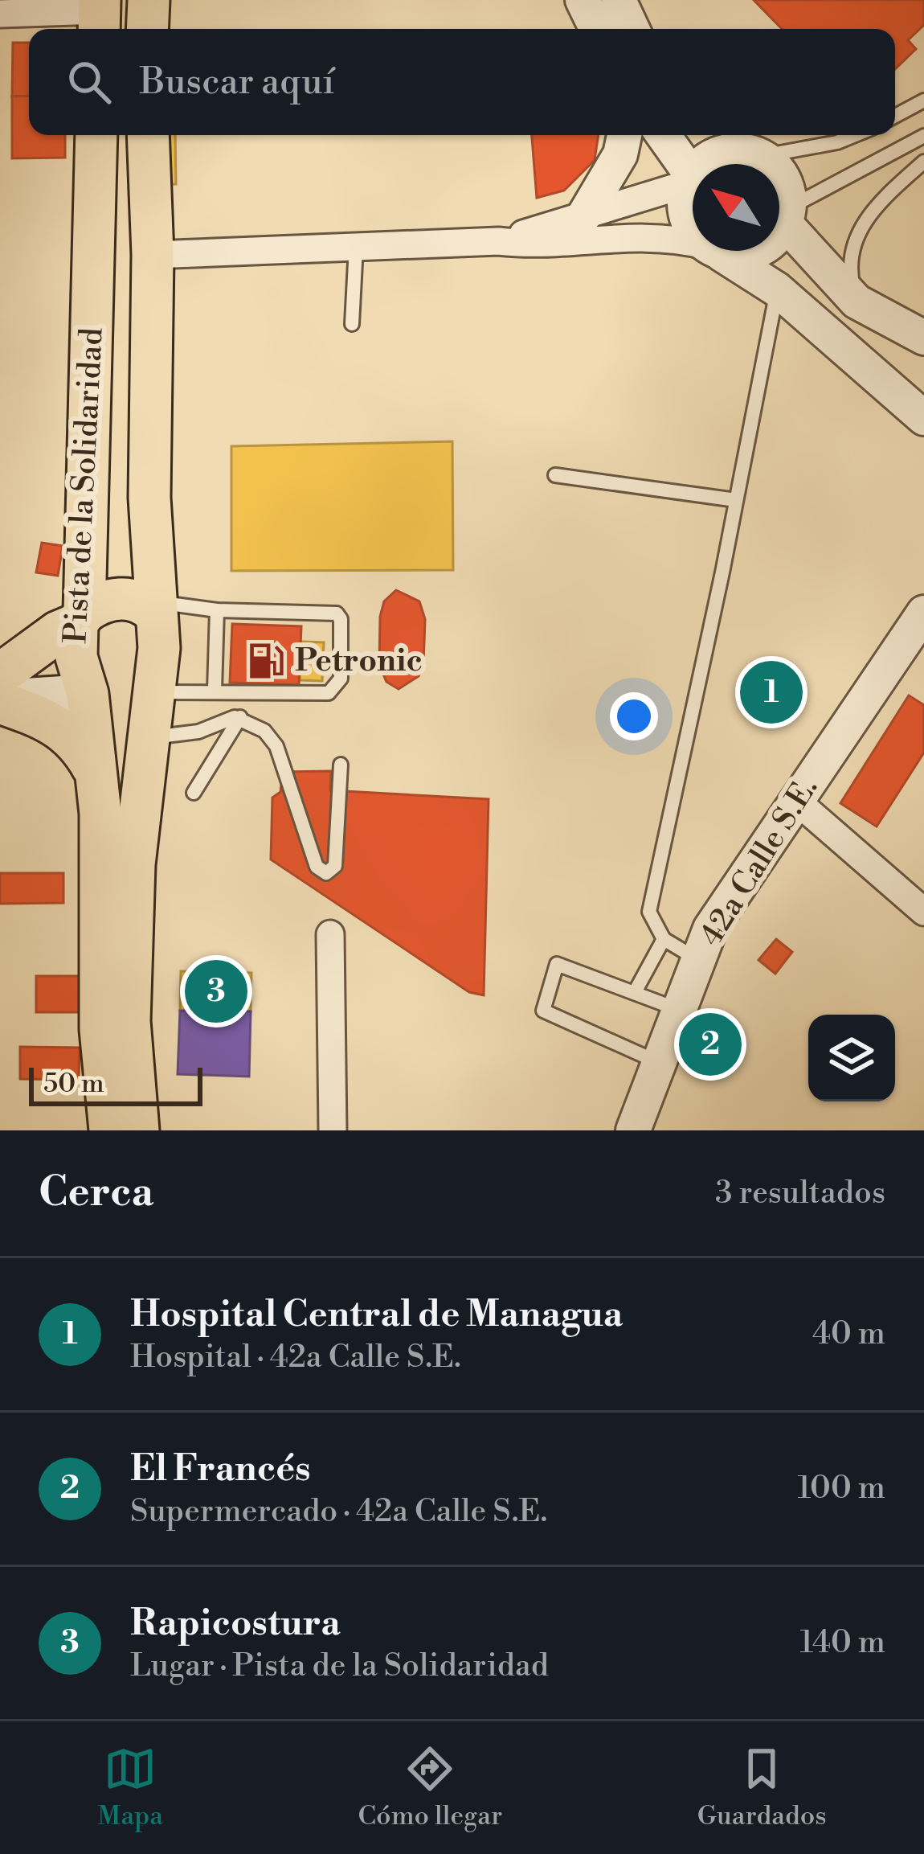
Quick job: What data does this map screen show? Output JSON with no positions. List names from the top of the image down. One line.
{"streets":{"main road":["Pista de la Solidaridad"],"street":["42a Calle S.E."]},"places":{"fuel station":["Petronic"]},"scale_bar":"50 m","north":"top left","page":{"search":"Buscar aquí","pins":["1","3","2"],"scale":"50 m","heading":["Cerca","3 resultados"],"list":[{"mark":"1","name":"Hospital Central de Managua","note":"Hospital · 42a Calle S.E.","value":"40 m"},{"mark":"2","name":"El Francés","note":"Supermercado · 42a Calle S.E.","value":"100 m"},{"mark":"3","name":"Rapicostura","note":"Lugar · Pista de la Solidaridad","value":"140 m"}],"nav":["Mapa","Cómo llegar","Guardados"]}}
